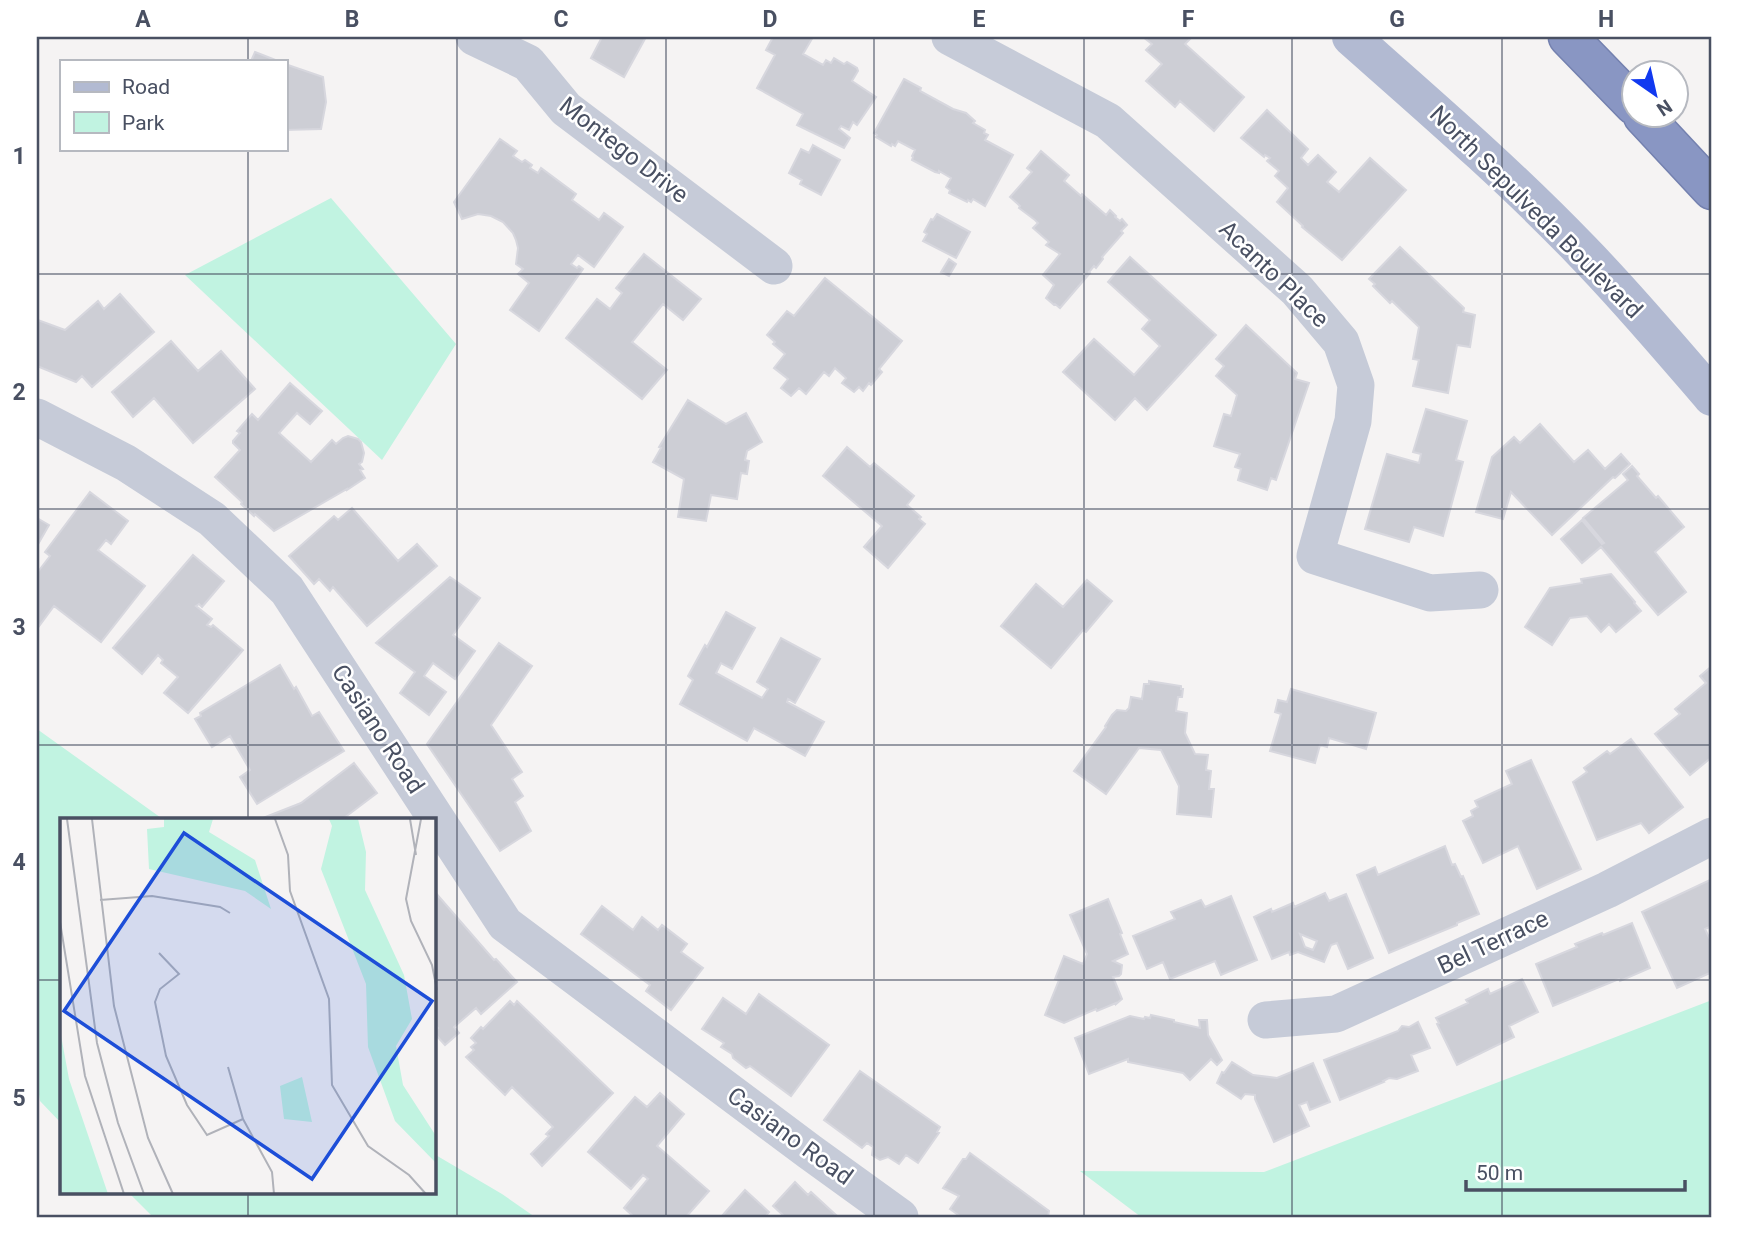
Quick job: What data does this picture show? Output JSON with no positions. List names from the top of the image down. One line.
{"streets":{"main road":["North Sepulveda Boulevard"],"street":["Montego Drive","Acanto Place","Casiano Road","Bel Terrace"]},"legend":["Road","Park"],"scale_bar":"50 m","north":"bottom right","grid":{"columns":["A","B","C","D","E","F","G","H"],"rows":["1","2","3","4","5"]}}
